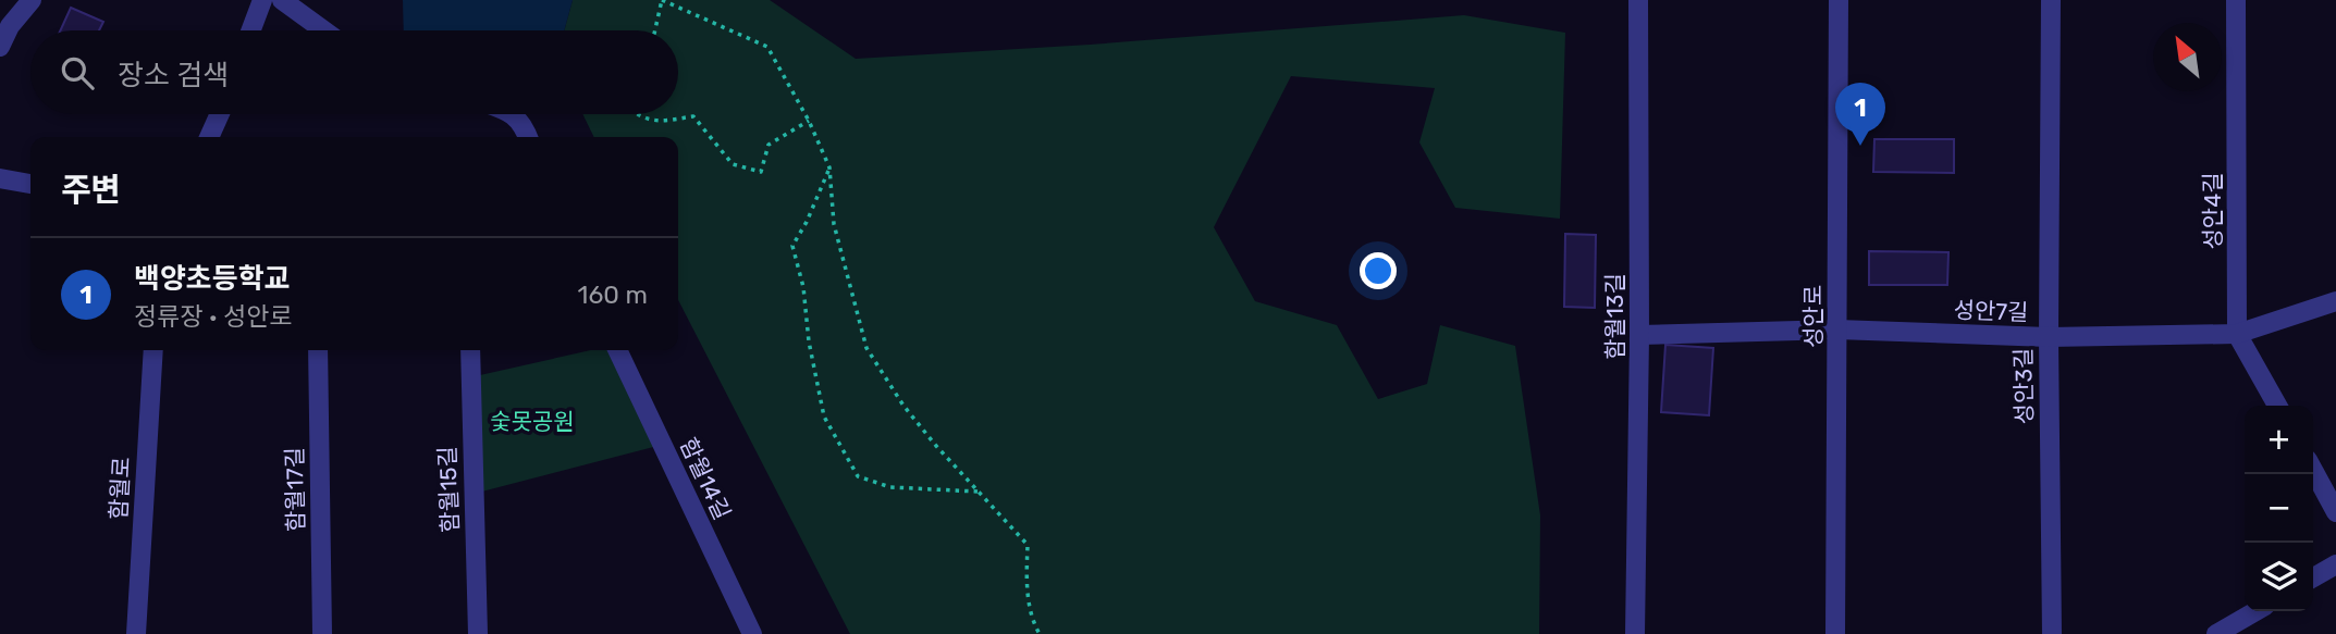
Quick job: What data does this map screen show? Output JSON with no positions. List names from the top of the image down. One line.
{"streets":{"street":["성안4길","성안7길","함월13길","성안로","성안3길","함월14길","함월로","함월17길","함월15길"]},"crossings":[["성안4길","성안7길"],["성안7길","함월13길"],["성안7길","성안로"],["성안7길","성안3길"]],"parks":["숯못공원"],"north":"top left","page":{"search":"장소 검색","pins":"1","heading":"주변","list":[{"mark":"1","name":"백양초등학교","note":"정류장 · 성안로","value":"160 m"}],"map_buttons":["+","−"]}}
